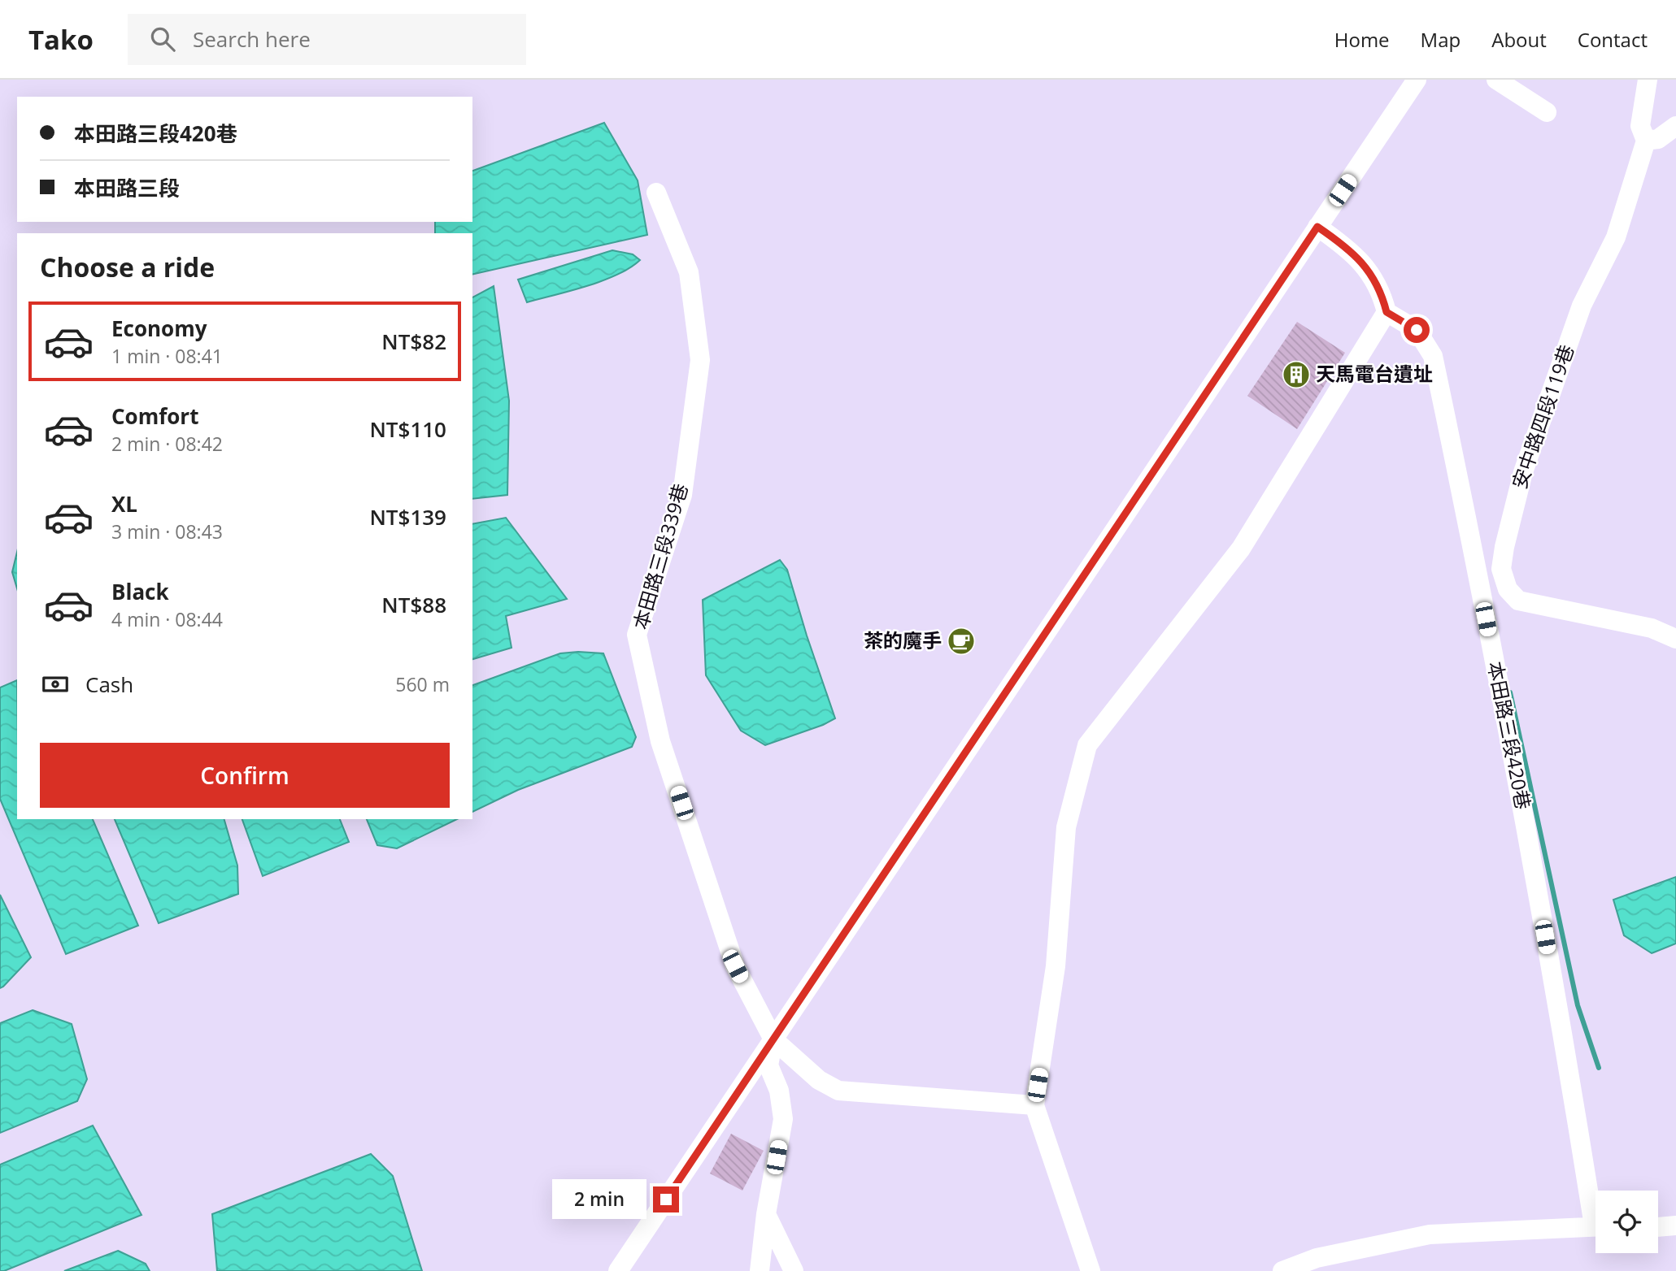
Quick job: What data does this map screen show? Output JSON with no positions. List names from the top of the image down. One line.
{"streets":{"street":["安中路四段119巷","本田路三段339巷","本田路三段420巷"]},"places":{"building":["天馬電台遺址"],"cafe":["茶的魔手"]},"page":{"header":"Tako","search":"Search here","nav":["Home","Map","About","Contact"],"banner":["本田路三段420巷","本田路三段"],"heading":"Choose a ride","list":[{"name":"Economy","note":"1 min · 08:41","value":"NT$82"},{"name":"Comfort","note":"2 min · 08:42","value":"NT$110"},{"name":"XL","note":"3 min · 08:43","value":"NT$139"},{"name":"Black","note":"4 min · 08:44","value":"NT$88"}],"pay":["Cash","560 m"],"buttons":"Confirm","bubble":"2 min"}}
